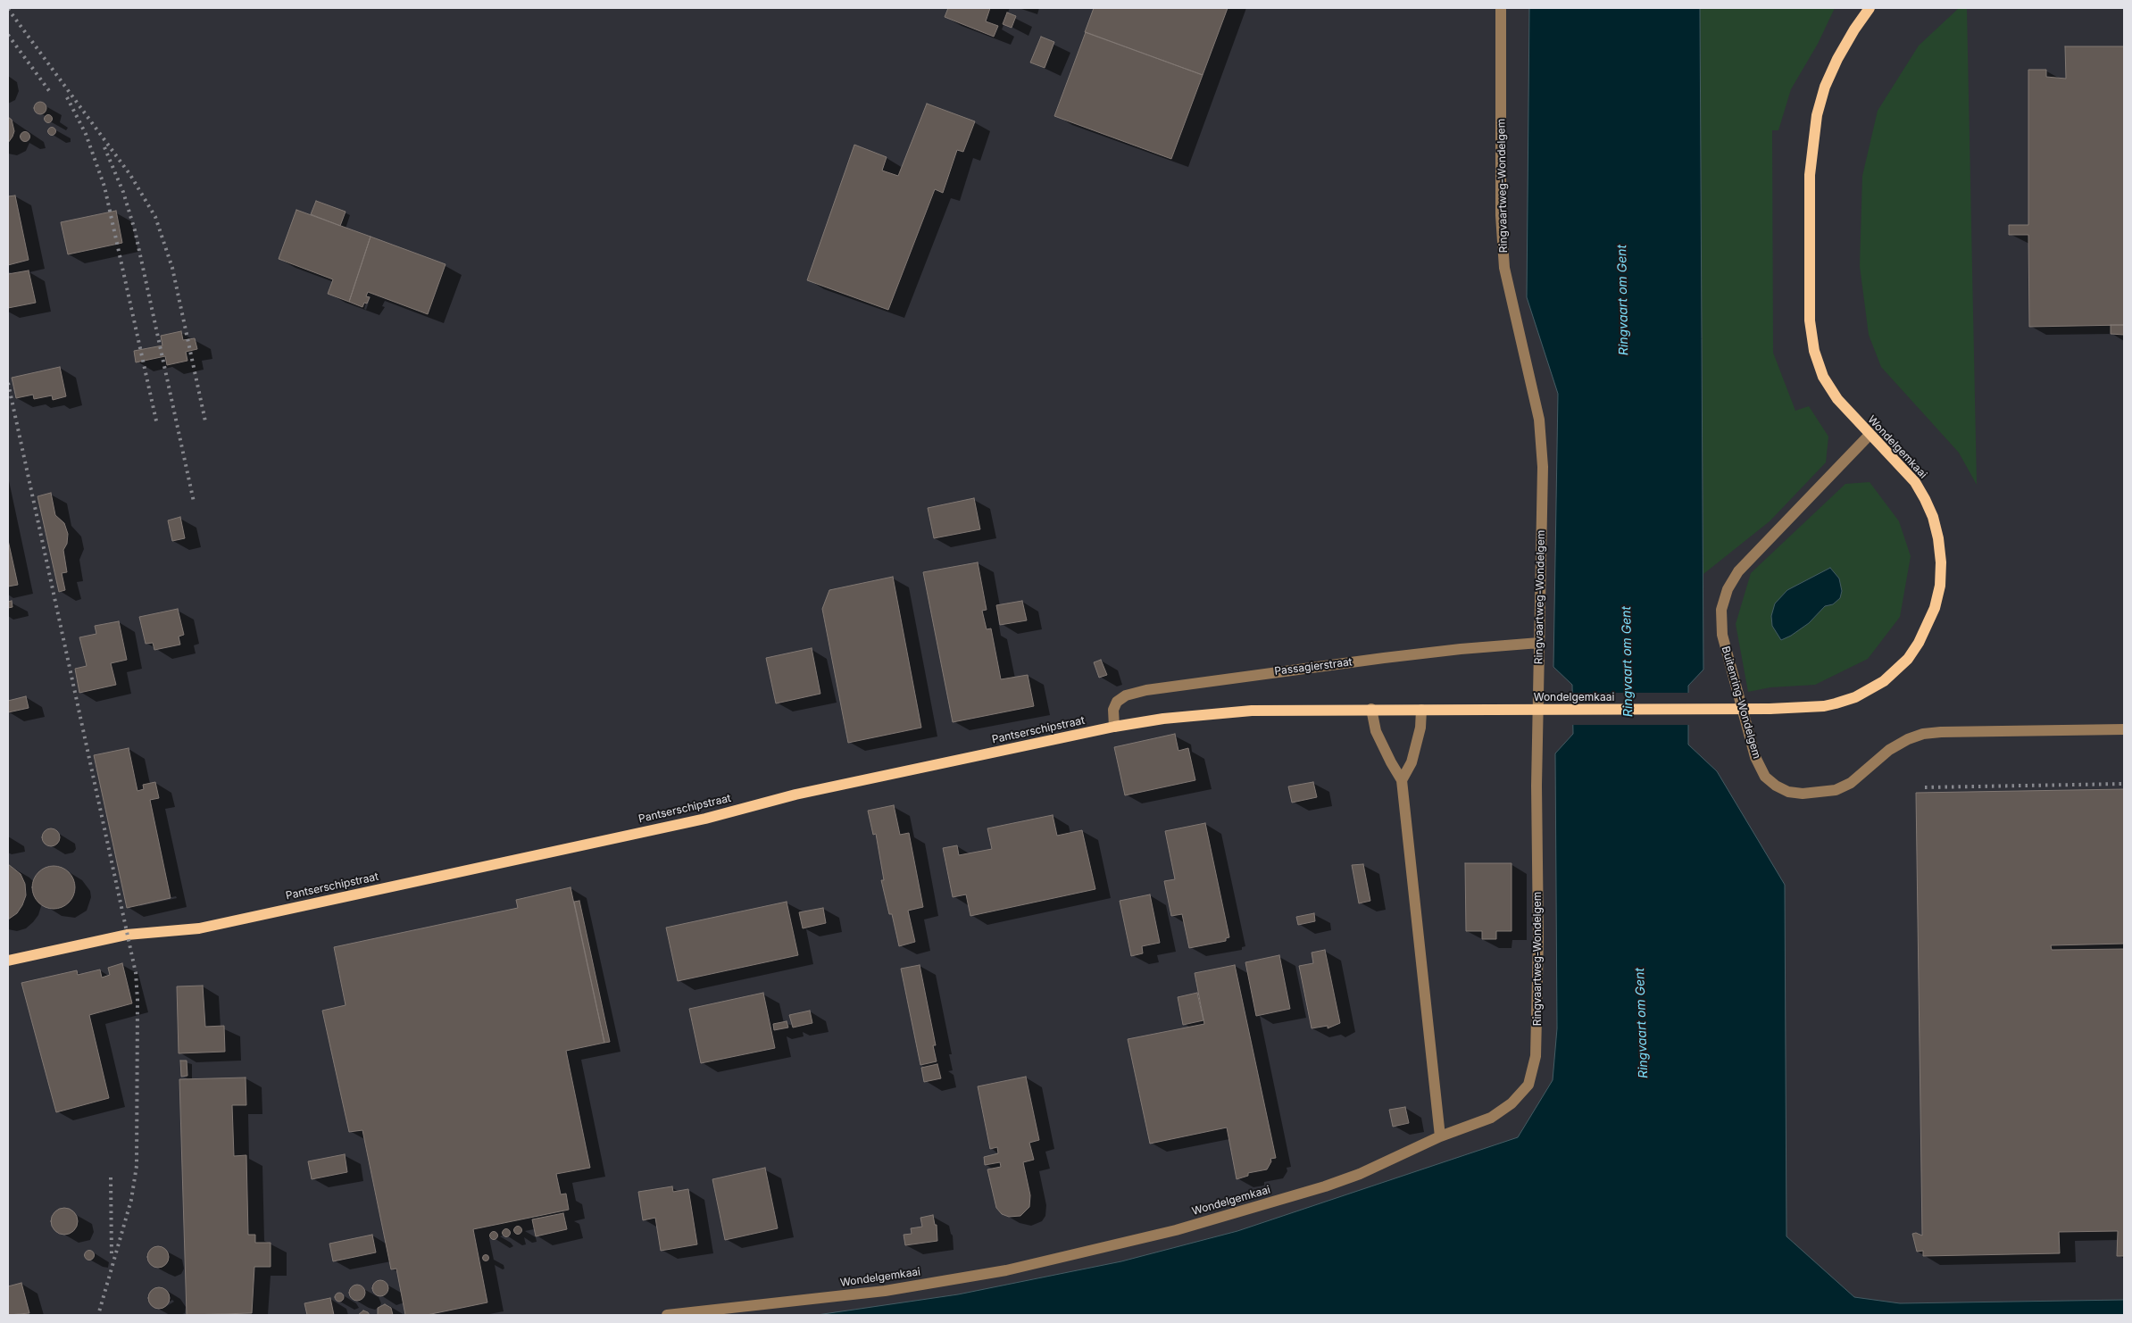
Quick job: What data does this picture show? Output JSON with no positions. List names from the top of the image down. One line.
{"streets":{"main road":["Wondelgemkaai","Pantserschipstraat"],"street":["Ringvaartweg-Wondelgem","Passagierstraat","Buitenring-Wondelgem"]},"crossings":[["Ringvaartweg-Wondelgem","Wondelgemkaai"],["Ringvaartweg-Wondelgem","Passagierstraat"],["Wondelgemkaai","Buitenring-Wondelgem"],["Wondelgemkaai","Pantserschipstraat"],["Passagierstraat","Pantserschipstraat"]],"water":["Ringvaart om Gent"]}
